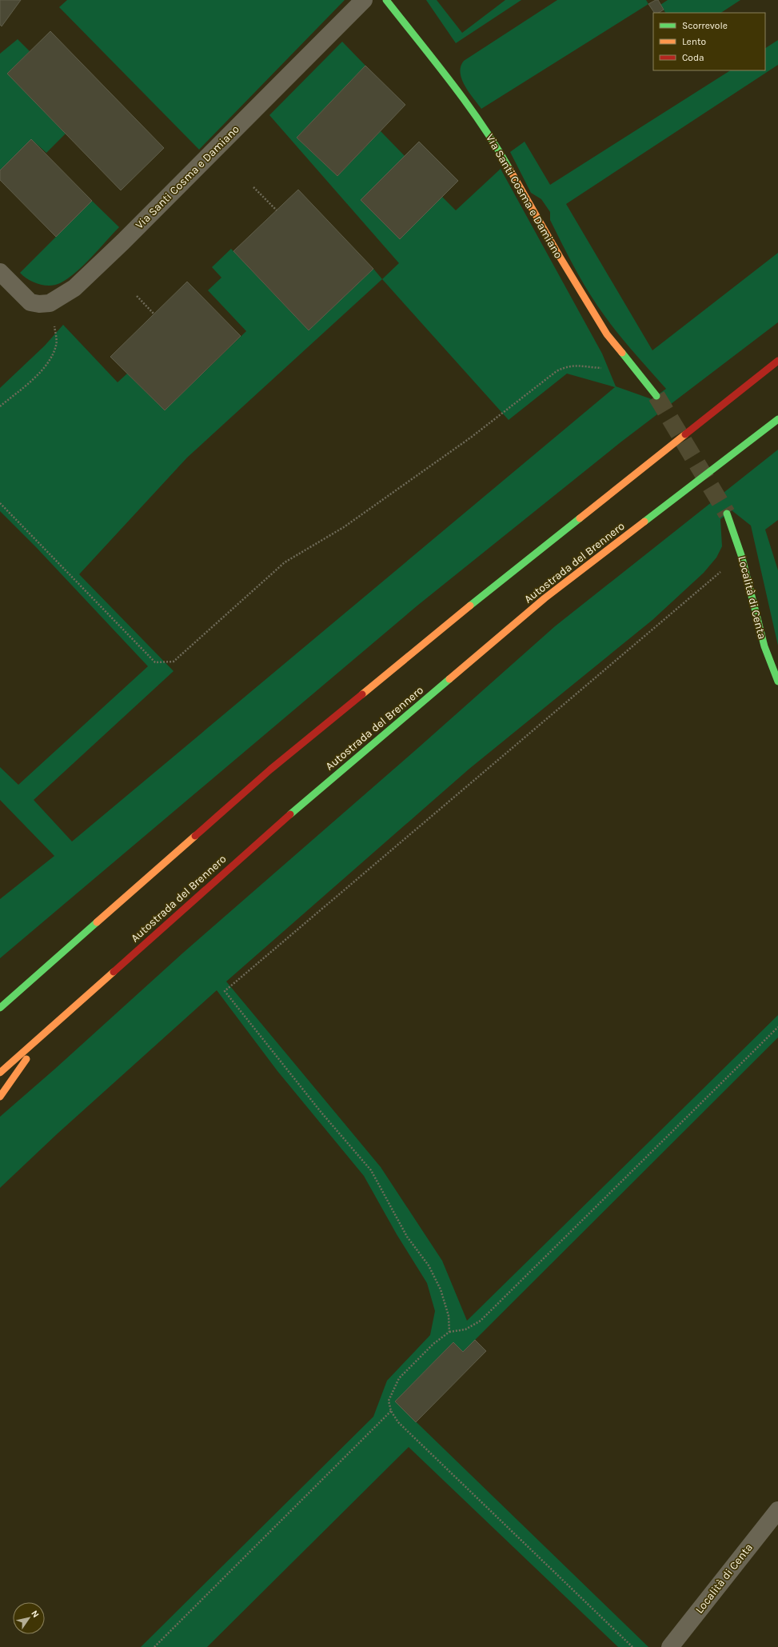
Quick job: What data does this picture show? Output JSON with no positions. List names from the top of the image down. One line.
{"streets":{"main road":["Via Santi Cosma e Damiano","Autostrada del Brennero","Località di Centa"]},"legend":["Scorrevole","Lento","Coda"],"north":"top right"}
